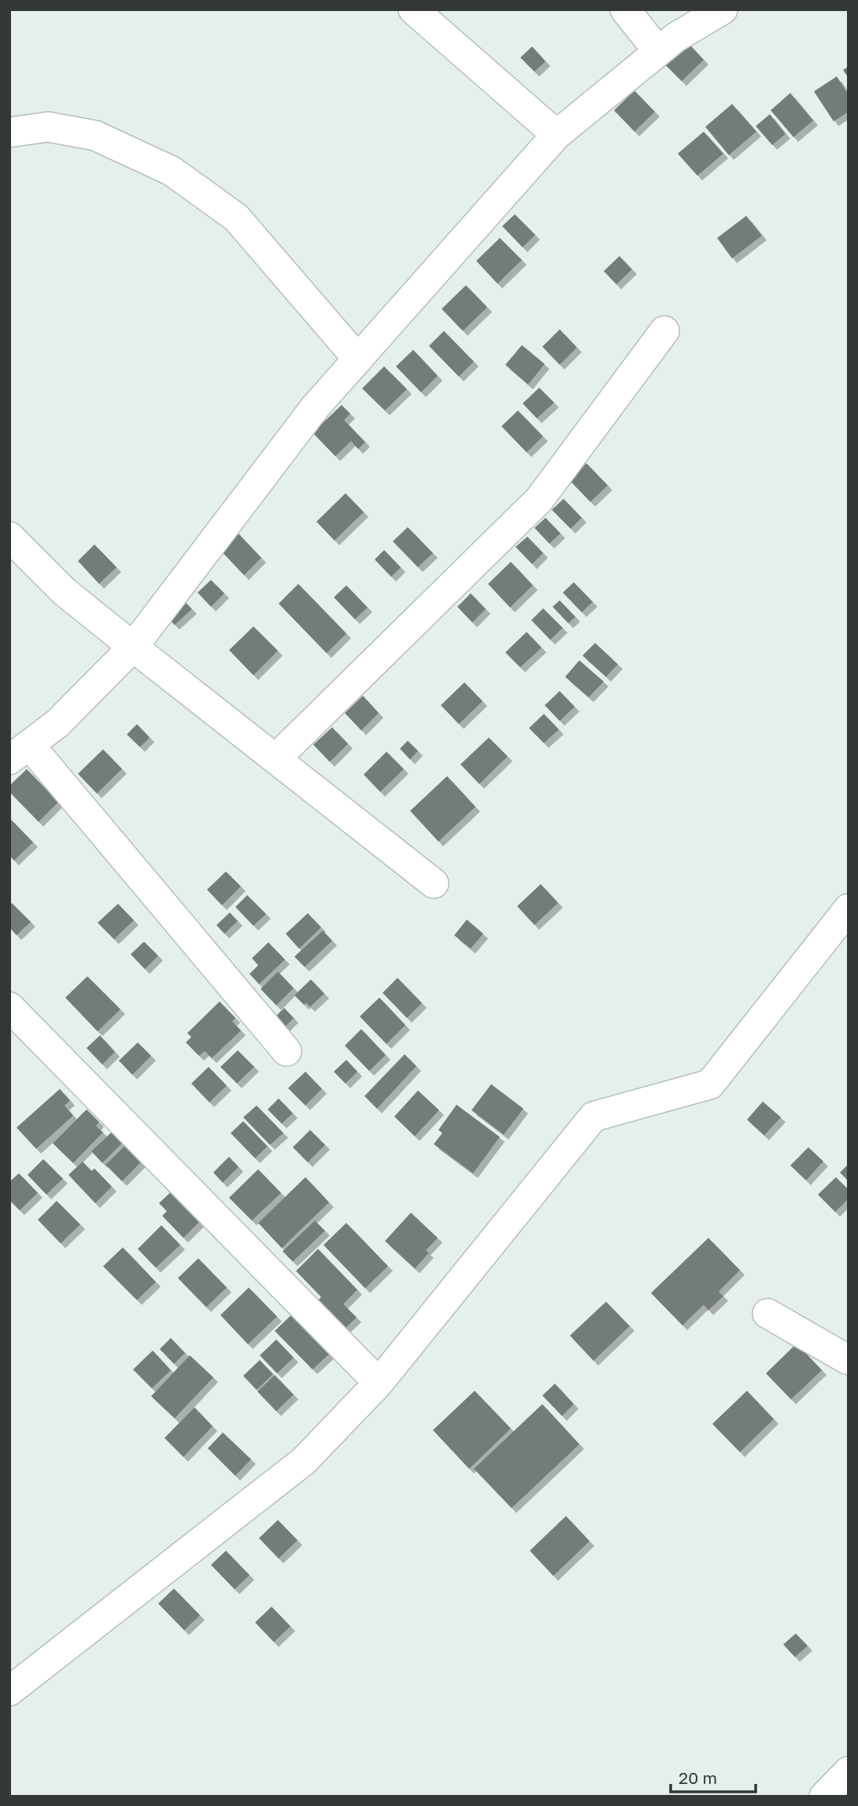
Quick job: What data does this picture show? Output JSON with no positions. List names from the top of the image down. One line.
{"scale_bar":"20 m"}
